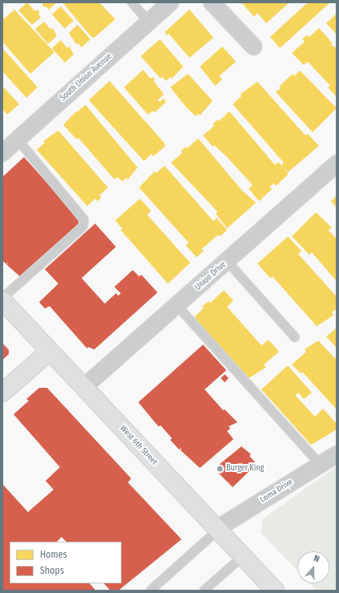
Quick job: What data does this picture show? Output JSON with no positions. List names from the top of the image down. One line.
{"streets":{"main road":["West 6th Street"],"street":["South Union Avenue","Union Drive","Loma Drive"]},"crossings":[["Union Drive","West 6th Street"],["West 6th Street","Loma Drive"]],"places":["Burger King"],"legend":["Homes","Shops"],"north":"top"}
